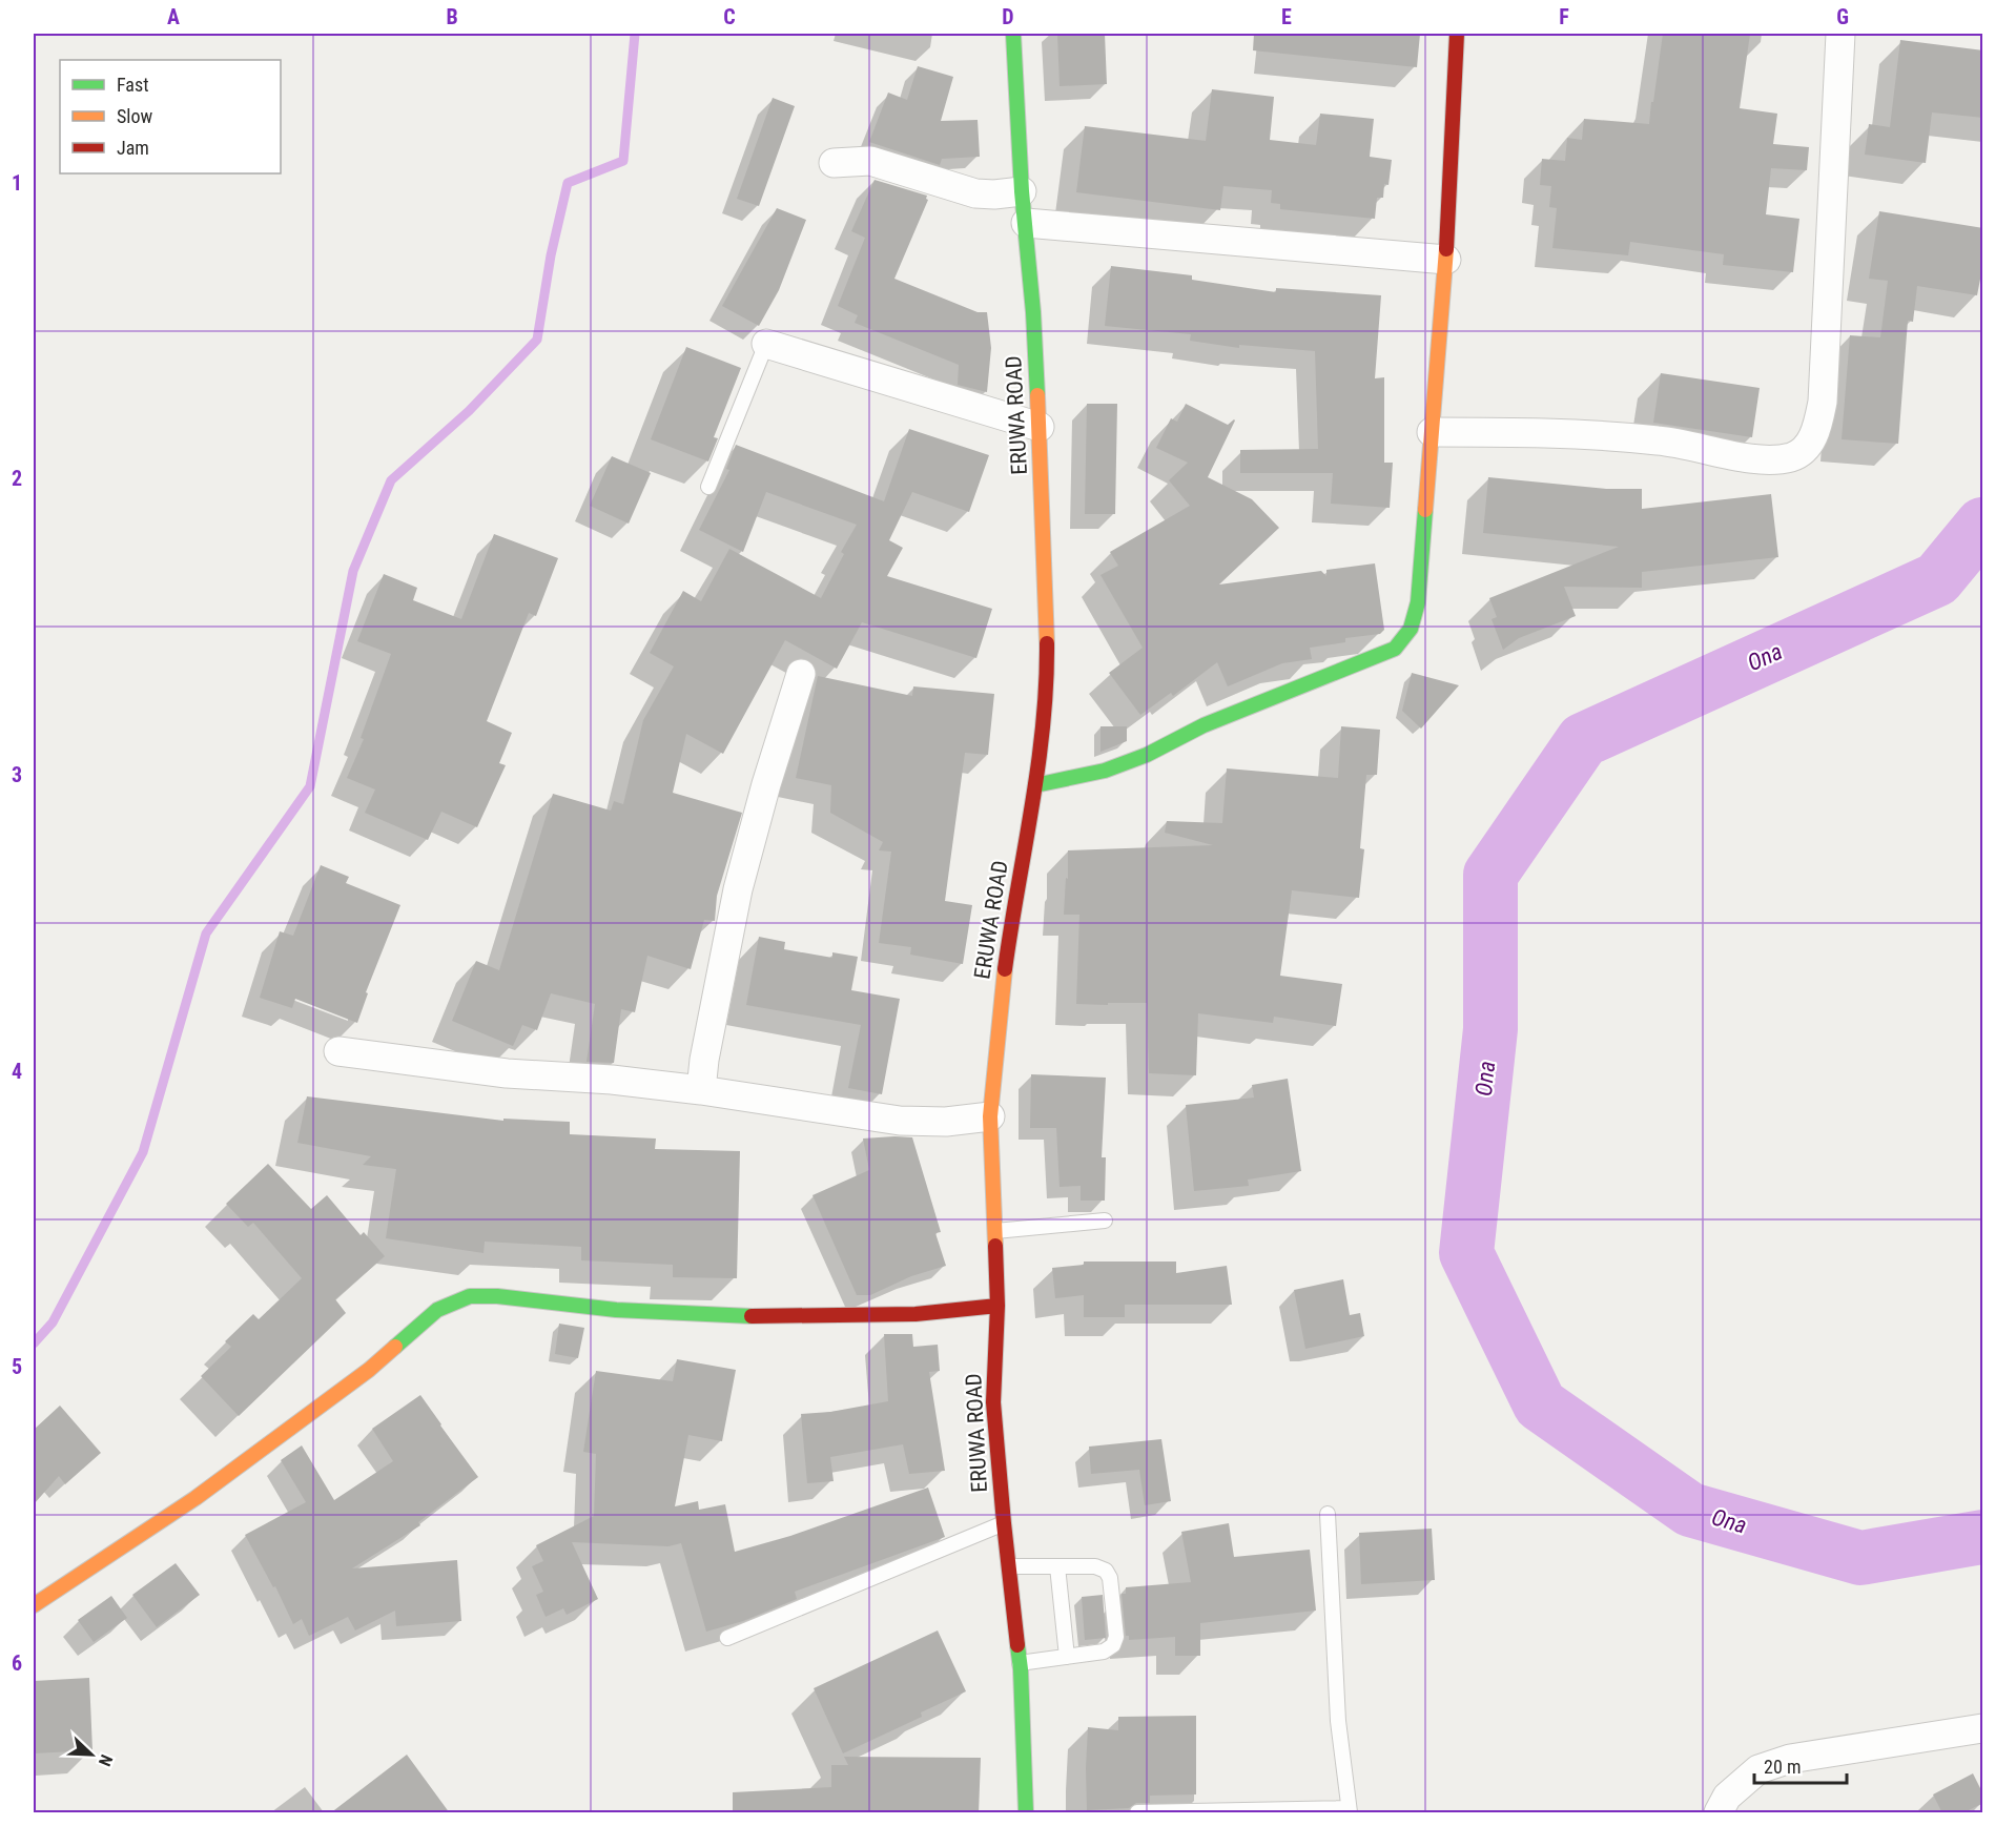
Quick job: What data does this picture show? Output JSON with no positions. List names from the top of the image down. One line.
{"streets":{"street":["ERUWA ROAD"]},"water":["Ona"],"legend":["Fast","Slow","Jam"],"scale_bar":"20 m","north":"bottom right","grid":{"columns":["A","B","C","D","E","F","G"],"rows":["1","2","3","4","5","6"]}}
